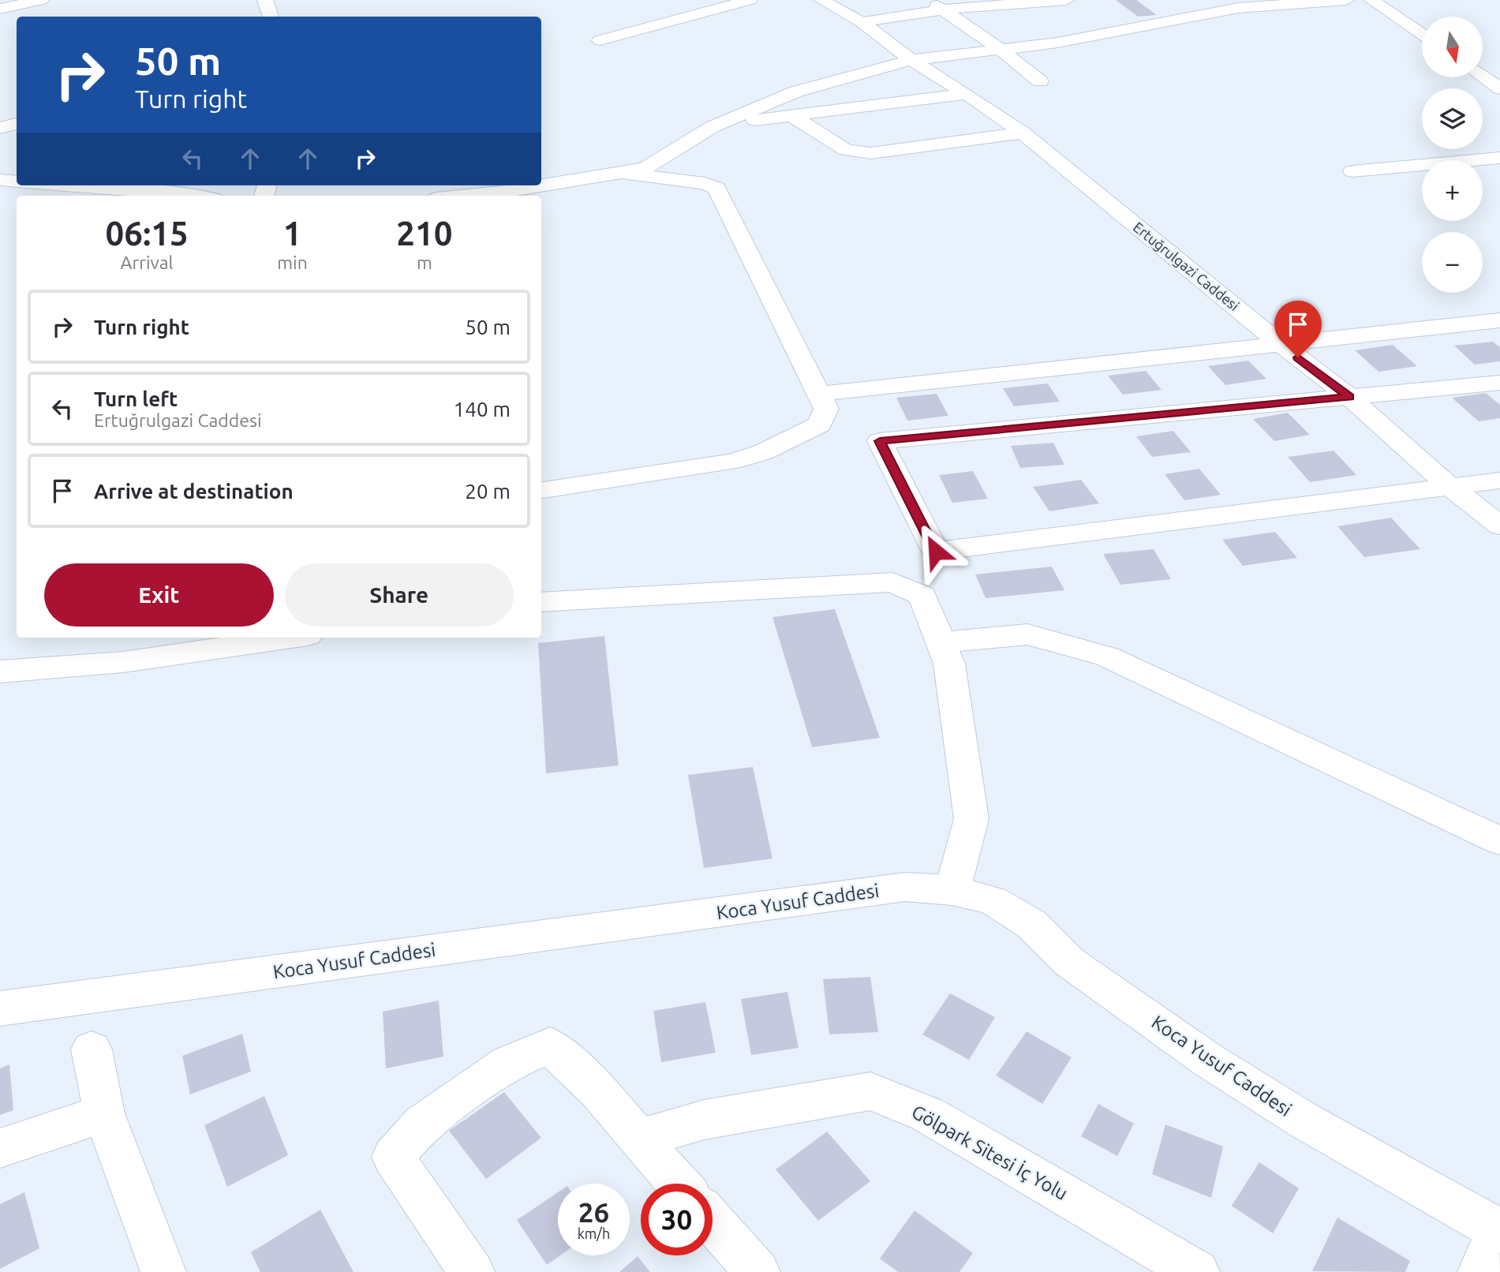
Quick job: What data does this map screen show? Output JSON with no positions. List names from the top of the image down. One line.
{"streets":{"street":["Ertuğrulgazi Caddesi","Koca Yusuf Caddesi","Gölpark Sitesi İç Yolu"]},"north":"bottom","page":{"map_buttons":["+","−"],"turn":["50 m","Turn right"],"eta":["06:15","Arrival","1","min","210","m"],"list":[{"name":"Turn right","value":"50 m"},{"name":"Turn left","note":"Ertuğrulgazi Caddesi","value":"140 m"},{"name":"Arrive at destination","value":"20 m"}],"buttons":["Exit","Share"],"speed":"26 km/h","limit":"30"}}
